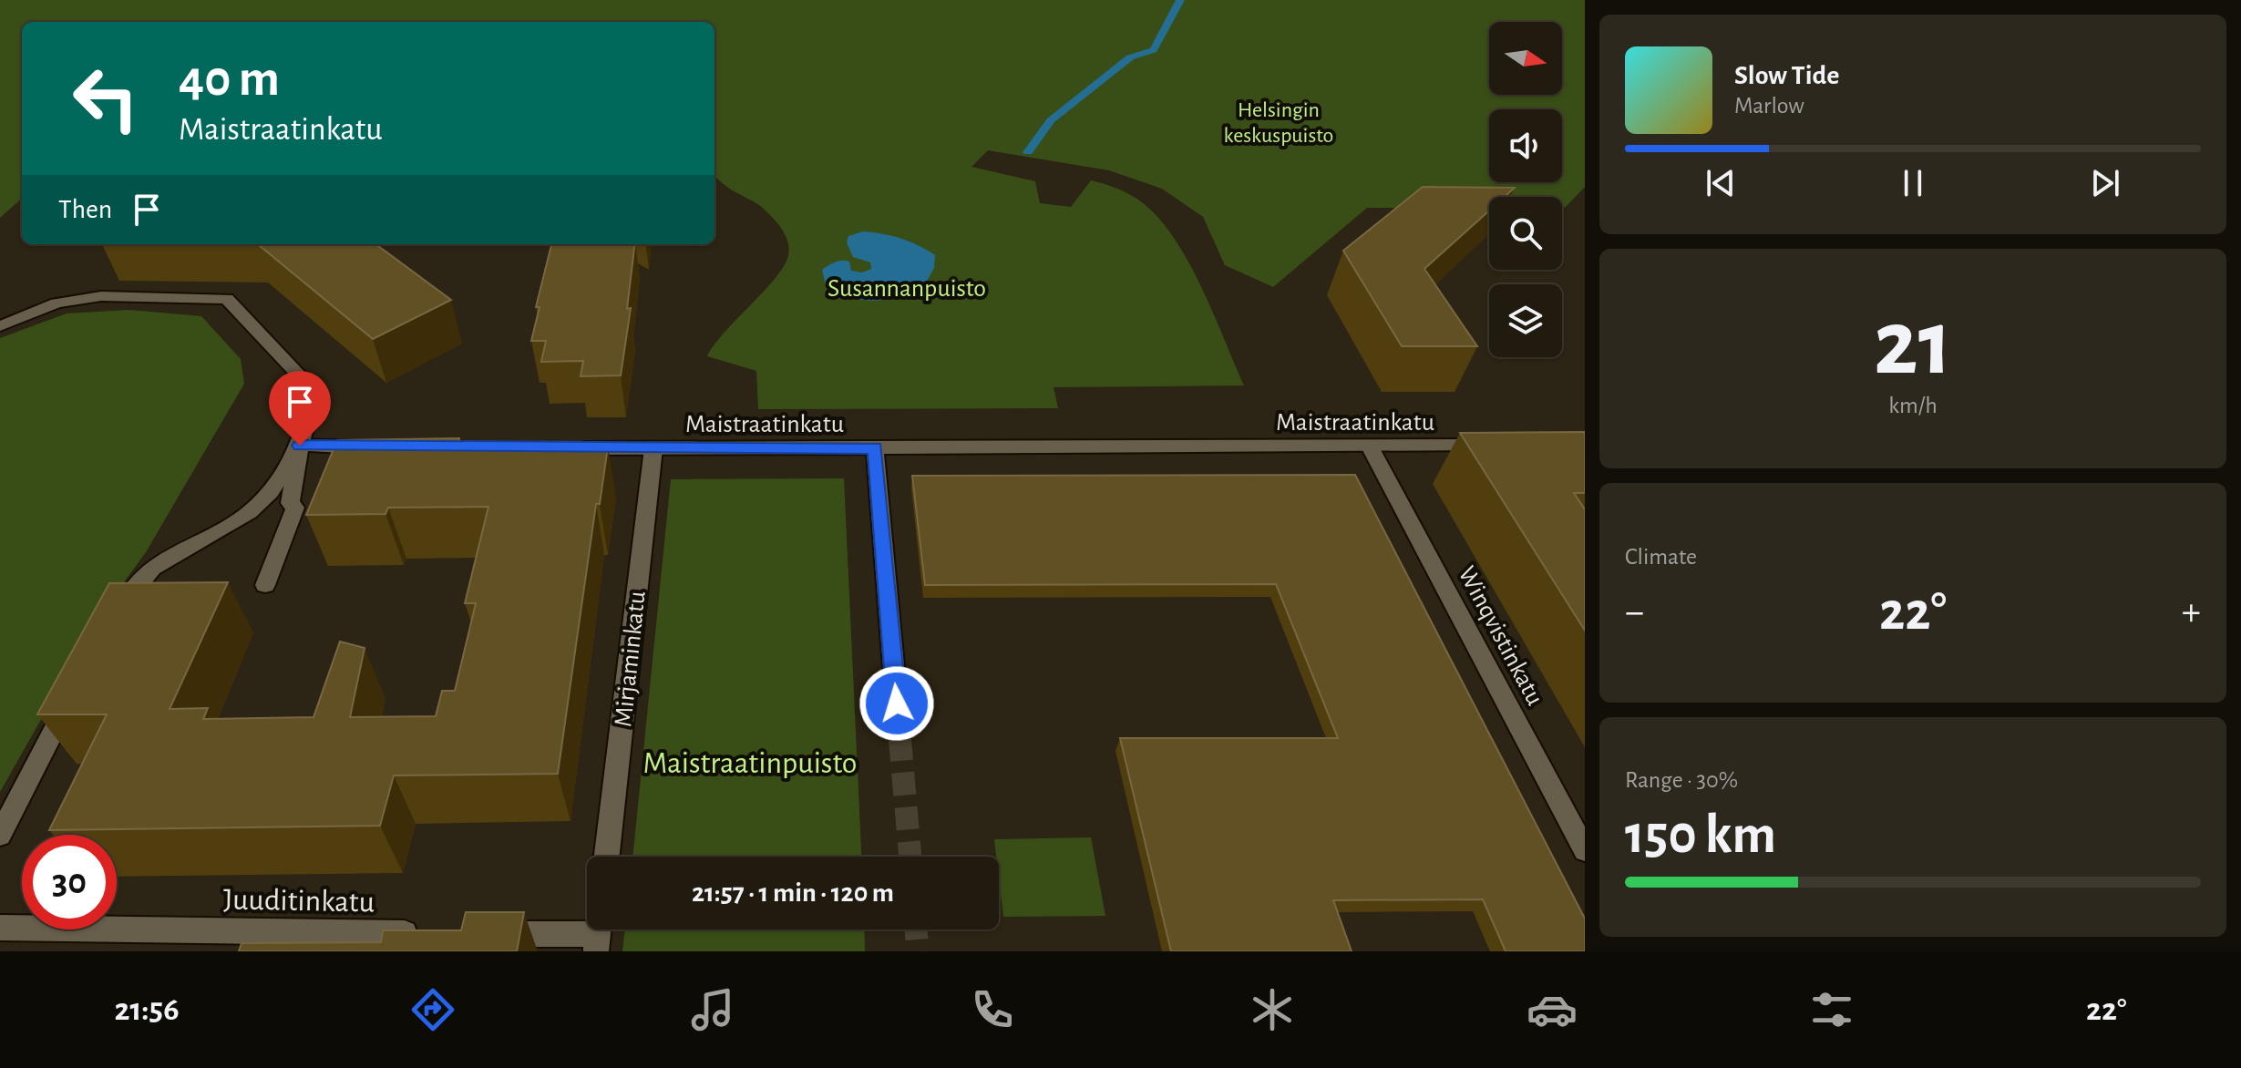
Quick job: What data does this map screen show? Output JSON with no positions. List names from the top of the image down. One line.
{"streets":{"street":["Maistraatinkatu","Winqvistinkatu","Mirjaminkatu","Juuditinkatu"]},"crossings":[["Maistraatinkatu","Winqvistinkatu"],["Maistraatinkatu","Mirjaminkatu"]],"parks":["Helsingin keskuspuisto","Susannanpuisto","Maistraatinpuisto"],"north":"right","page":{"turn":["40 m","Maistraatinkatu"],"song":["Slow Tide","Marlow"],"then":"Then","tile":[["21","km/h"],"Climate",["Range · 30%","150 km"]],"heat":["−","22°","+"],"limit":"30","trip":"21:57 · 1 min · 120 m","tabs":["21:56","22°"]}}
